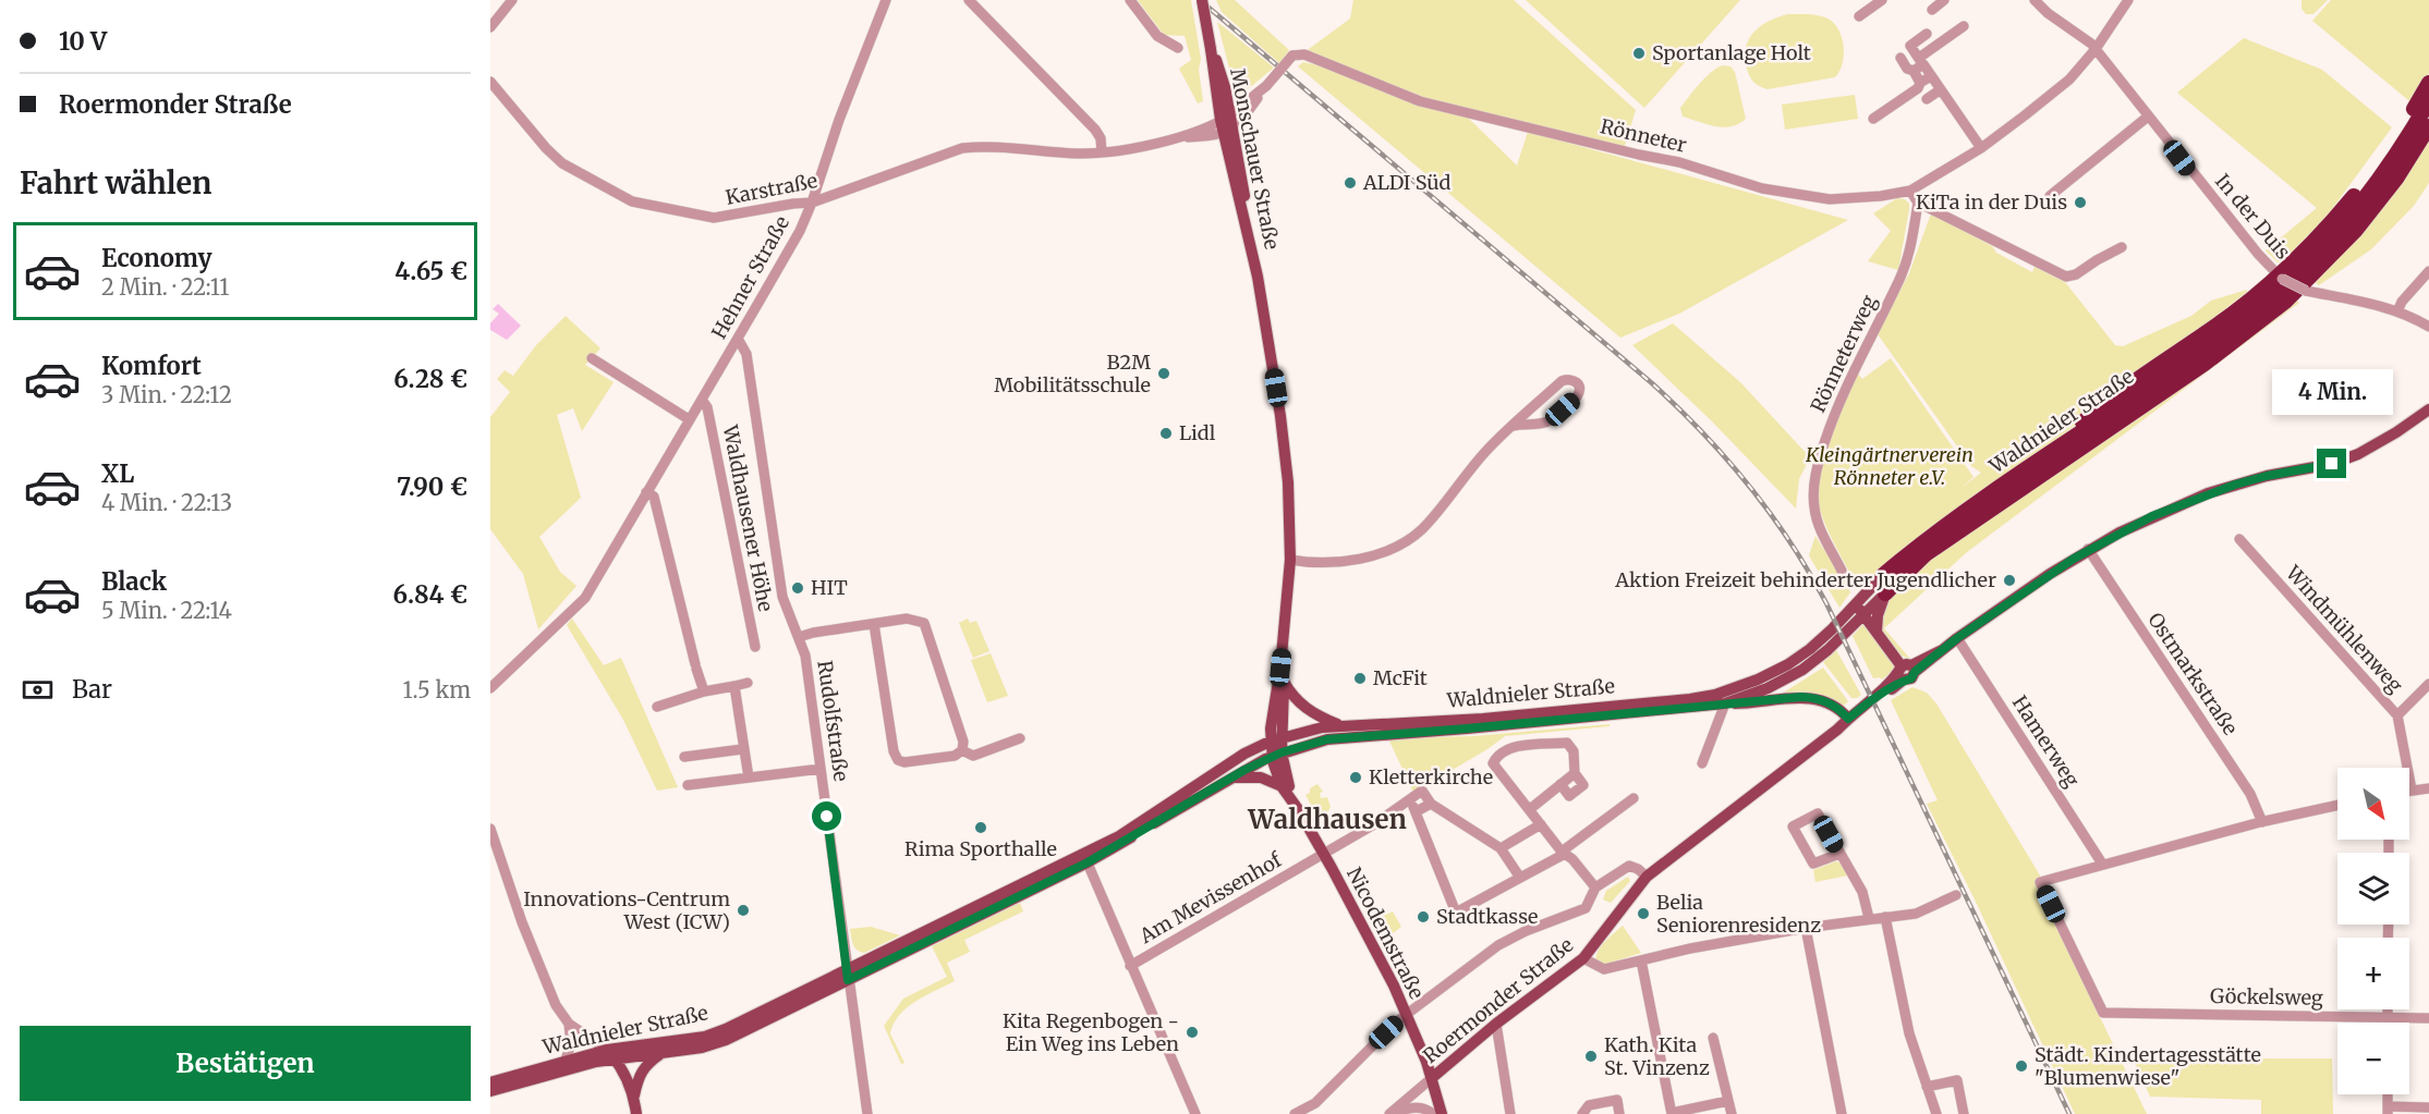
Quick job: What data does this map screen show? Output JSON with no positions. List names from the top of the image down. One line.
{"streets":{"highway":["Waldnieler Straße"],"main road":["Monschauer Straße","Nicodemstraße","Roermonder Straße"],"street":["Rönneter","Karstraße","In der Duis","Hehner Straße","Rönneterweg","Waldhausener Höhe","Windmühlenweg","Ostmarkstraße","Rudolfstraße","Hamerweg","Am Mevissenhof","Göckelsweg"]},"crossings":[["Rönneter","Karstraße"],["Rönneter","In der Duis"],["Monschauer Straße","Karstraße"],["Monschauer Straße","Waldnieler Straße"],["Monschauer Straße","Nicodemstraße"],["Karstraße","Hehner Straße"],["Hehner Straße","Waldhausener Höhe"],["Hehner Straße","Rudolfstraße"],["Waldnieler Straße","Rudolfstraße"],["Waldnieler Straße","Nicodemstraße"],["Ostmarkstraße","Roermonder Straße"],["Hamerweg","Göckelsweg"],["Hamerweg","Roermonder Straße"],["Am Mevissenhof","Nicodemstraße"],["Nicodemstraße","Roermonder Straße"]],"districts":["Waldhausen"],"parks":["Kleingärtnerverein Rönneter e.V."],"places":["Sportanlage Holt","ALDI Süd","KiTa in der Duis","B2M Mobilitätsschule","Lidl","Aktion Freizeit behinderter Jugendlicher","HIT","McFit","Kletterkirche","Rima Sporthalle","Innovations-Centrum West (ICW)","Belia Seniorenresidenz","Stadtkasse","Kita Regenbogen - Ein Weg ins Leben","Kath. Kita St. Vinzenz","Städt. Kindertagesstätte \"Blumenwiese\""],"north":"bottom right","page":{"banner":["10 V","Roermonder Straße"],"heading":"Fahrt wählen","list":[{"name":"Economy","note":"2 Min. · 22:11","value":"4.65 €"},{"name":"Komfort","note":"3 Min. · 22:12","value":"6.28 €"},{"name":"XL","note":"4 Min. · 22:13","value":"7.90 €"},{"name":"Black","note":"5 Min. · 22:14","value":"6.84 €"}],"bubble":"4 Min.","pay":["Bar","1.5 km"],"map_buttons":["+","−"],"buttons":"Bestätigen"}}
